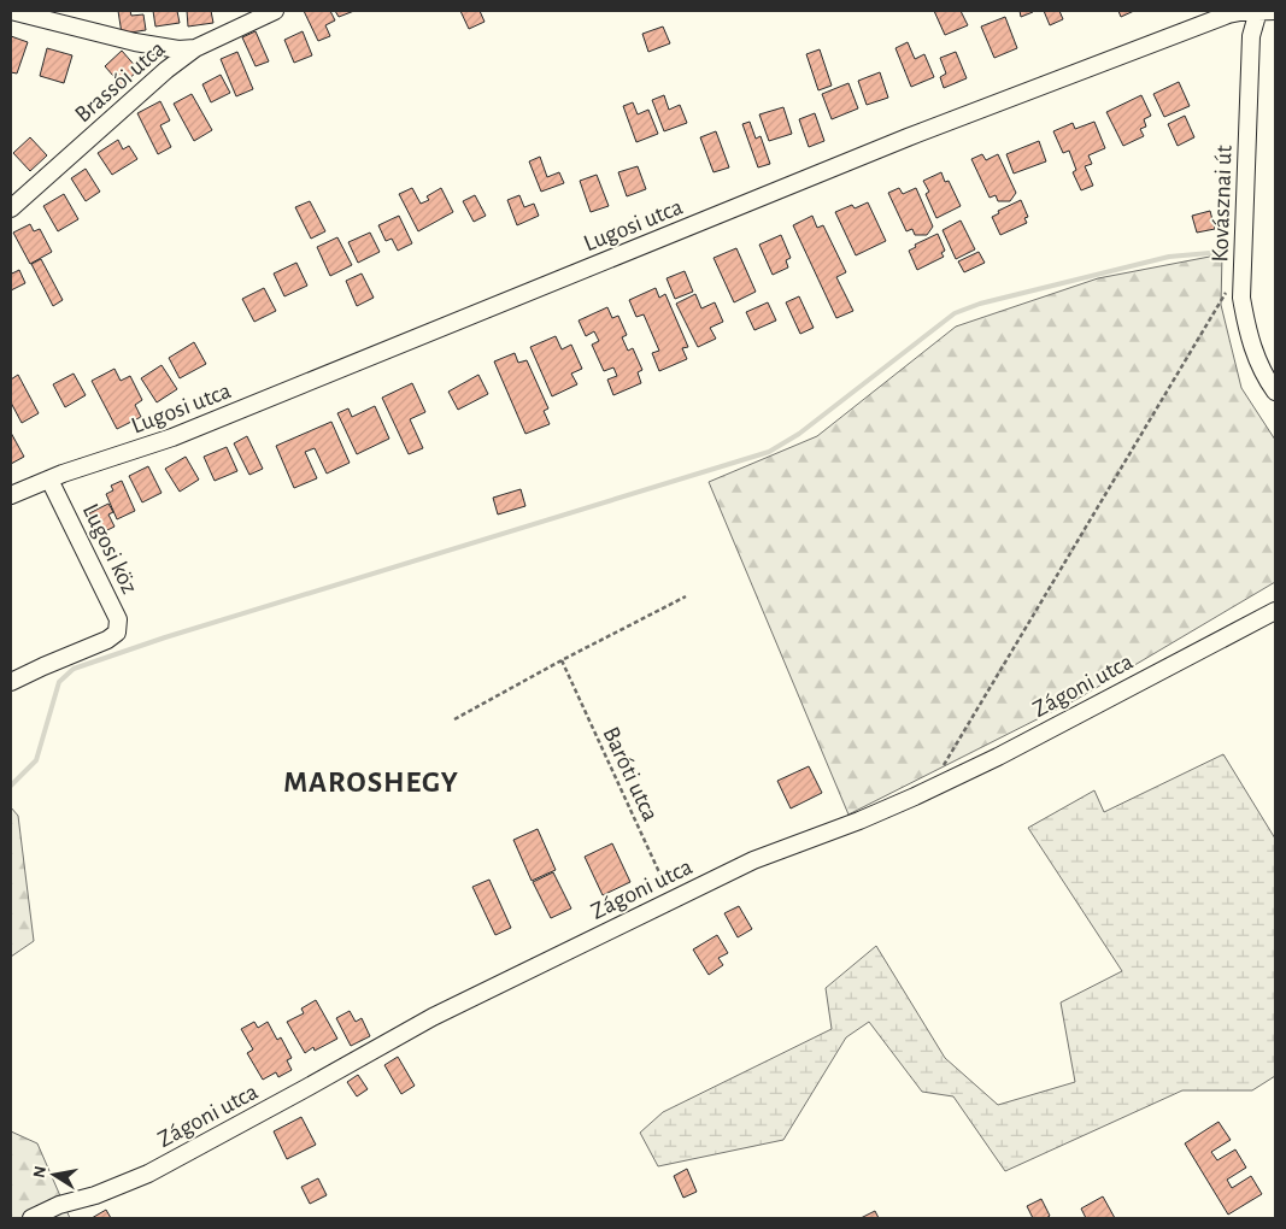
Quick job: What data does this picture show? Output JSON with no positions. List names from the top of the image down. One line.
{"streets":{"street":["Brassói utca","Kovásznai út","Lugosi utca","Lugosi köz","Zágoni utca"],"path":["Baróti utca"]},"crossings":[["Kovásznai út","Lugosi utca"],["Lugosi utca","Lugosi köz"],["Zágoni utca","Baróti utca"]],"districts":["MAROSHEGY"],"north":"left"}
